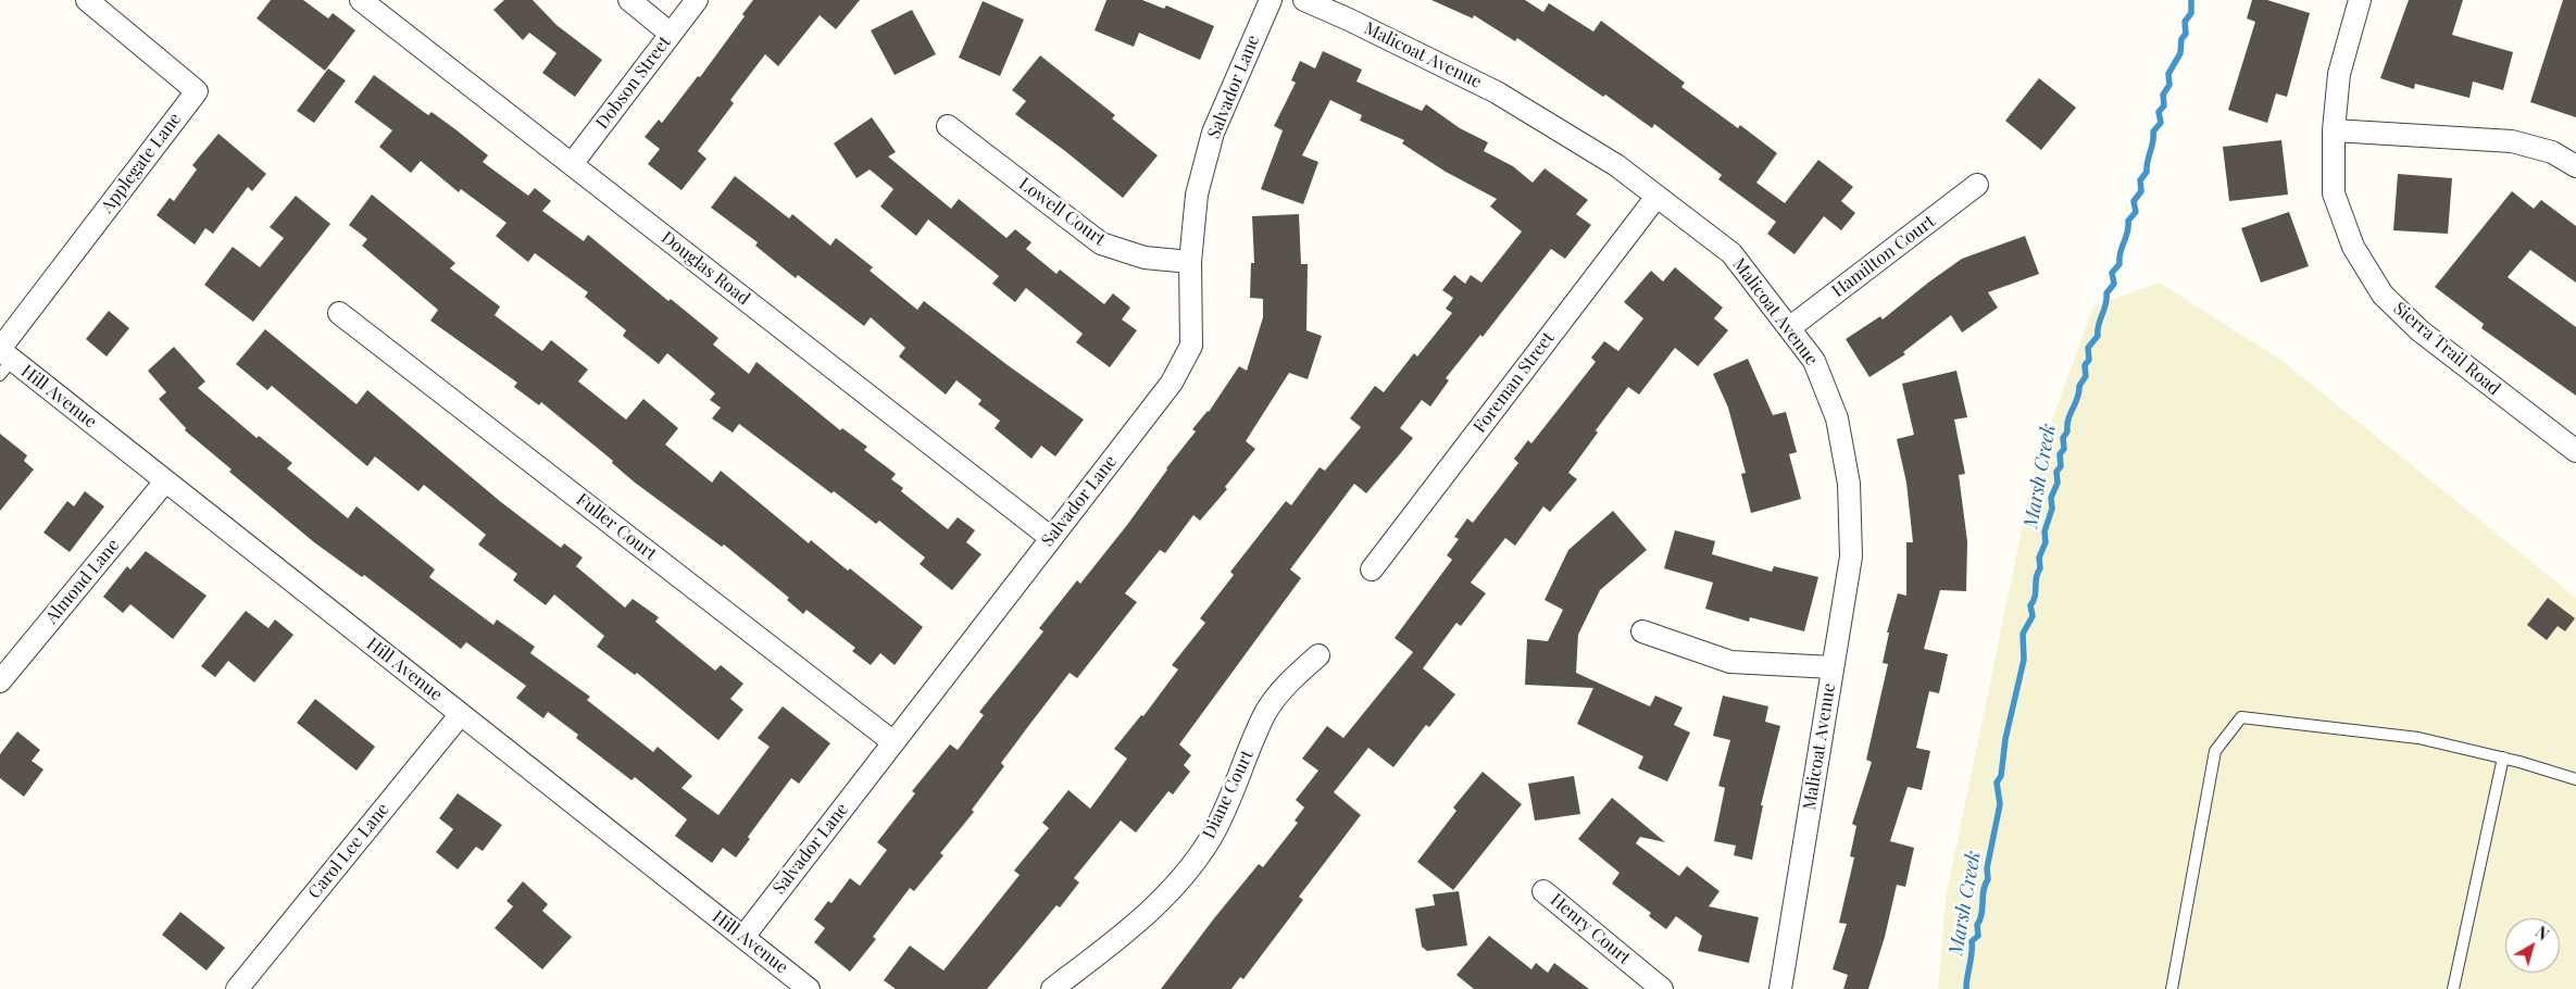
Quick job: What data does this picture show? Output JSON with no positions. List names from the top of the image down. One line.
{"streets":{"street":["Malicoat Avenue","Dobson Street","Salvador Lane","Applegate Lane","Lowell Court","Hamilton Court","Douglas Road","Sierra Trail Road","Foreman Street","Hill Avenue","Fuller Court","Almond Lane","Diane Court","Carol Lee Lane","Henry Court"]},"crossings":[["Malicoat Avenue","Hamilton Court"],["Malicoat Avenue","Foreman Street"],["Dobson Street","Douglas Road"],["Salvador Lane","Lowell Court"],["Salvador Lane","Douglas Road"],["Salvador Lane","Hill Avenue"],["Salvador Lane","Fuller Court"],["Applegate Lane","Hill Avenue"],["Hill Avenue","Almond Lane"],["Hill Avenue","Carol Lee Lane"]],"water":["Marsh Creek"],"north":"top right"}
